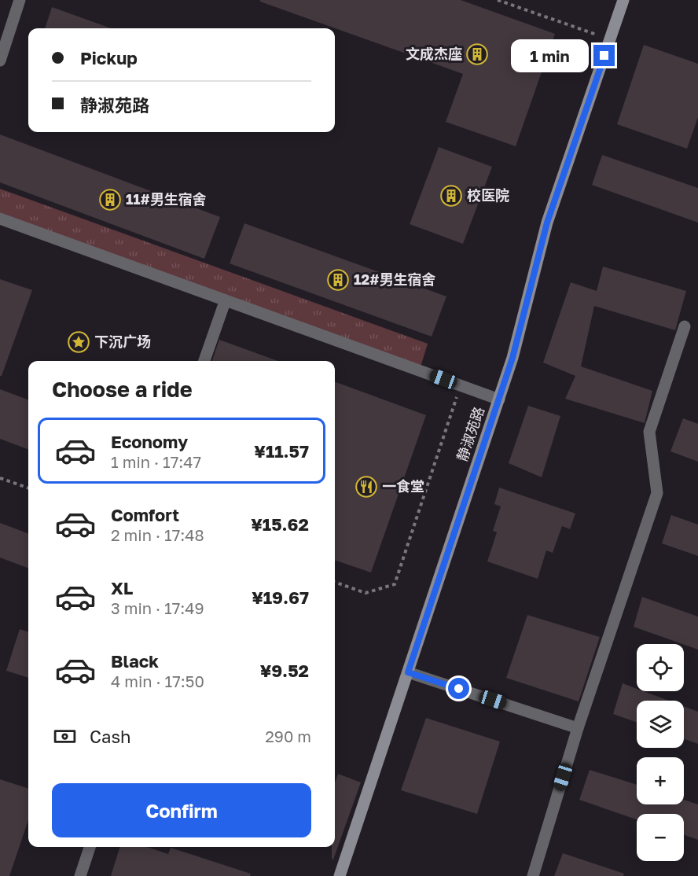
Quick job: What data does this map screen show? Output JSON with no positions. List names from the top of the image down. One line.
{"streets":{"street":["静淑苑路"]},"places":{"building":["文成杰座","校医院","11#男生宿舍","12#男生宿舍"],"place":["下沉广场"],"restaurant":["一食堂"]},"page":{"banner":["Pickup","静淑苑路"],"bubble":"1 min","heading":"Choose a ride","list":[{"name":"Economy","note":"1 min · 17:47","value":"¥11.57"},{"name":"Comfort","note":"2 min · 17:48","value":"¥15.62"},{"name":"XL","note":"3 min · 17:49","value":"¥19.67"},{"name":"Black","note":"4 min · 17:50","value":"¥9.52"}],"map_buttons":["+","−"],"pay":["Cash","290 m"],"buttons":"Confirm"}}
